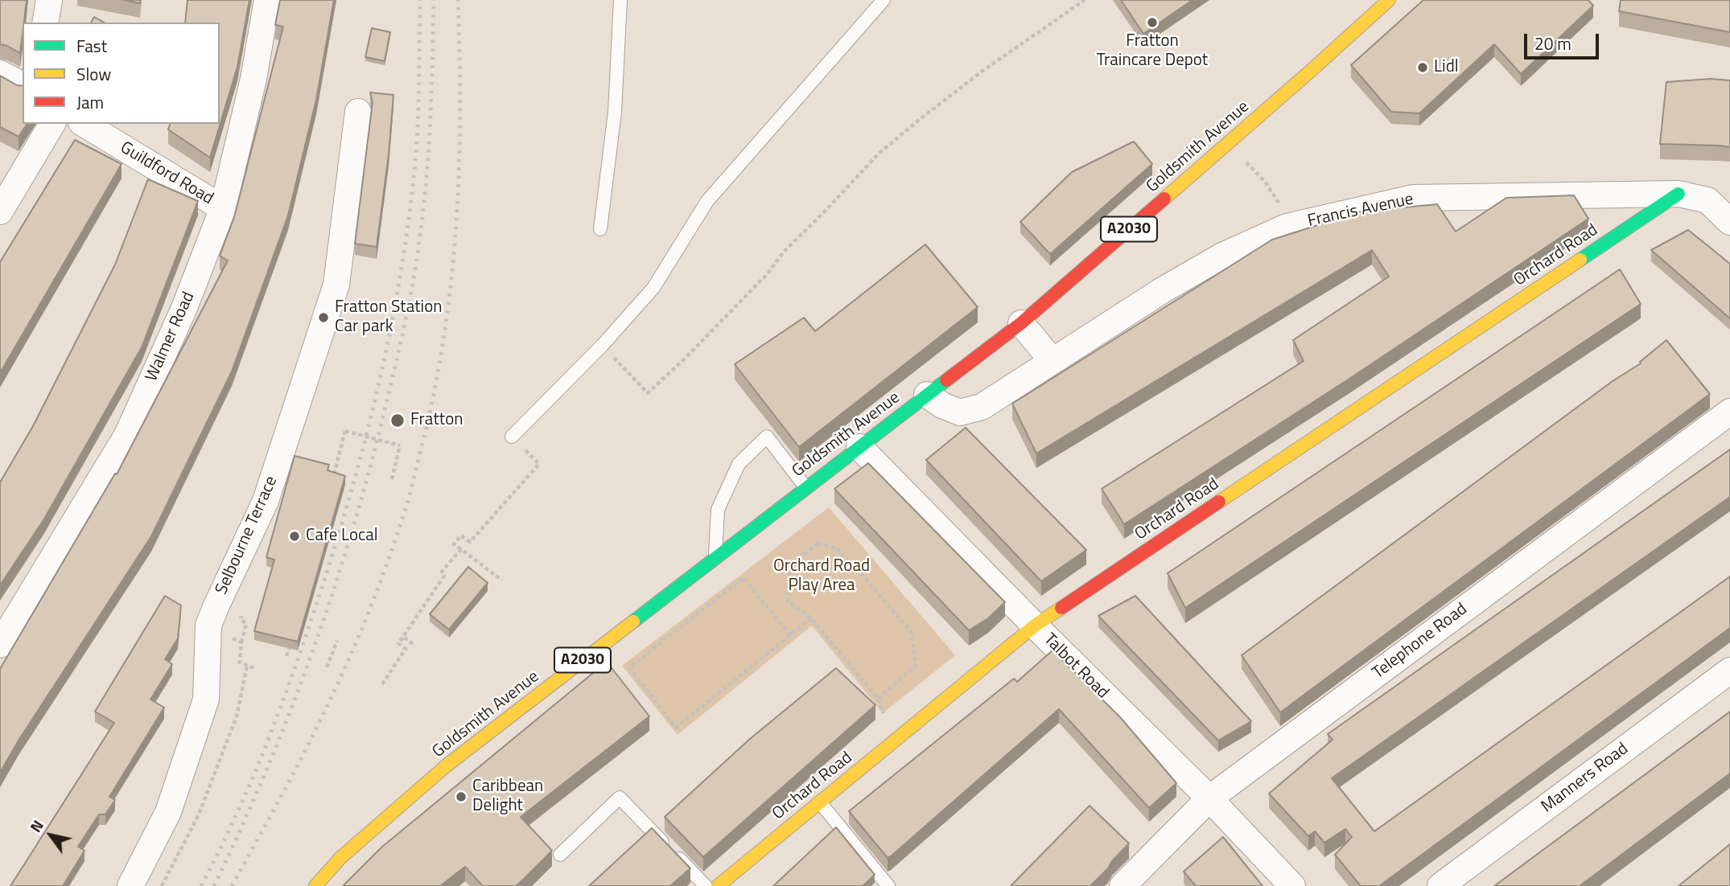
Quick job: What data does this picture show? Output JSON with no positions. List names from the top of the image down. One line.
{"streets":{"main road":["Goldsmith Avenue","A2030","Orchard Road"],"street":["Guildford Road","Francis Avenue","Walmer Road","Selbourne Terrace","Telephone Road","Talbot Road","Manners Road"]},"crossings":[["Goldsmith Avenue","Francis Avenue"],["Goldsmith Avenue","Talbot Road"],["Guildford Road","Walmer Road"],["Francis Avenue","Orchard Road"],["Orchard Road","Talbot Road"],["Telephone Road","Talbot Road"]],"parks":["Orchard Road Play Area"],"places":["Fratton Traincare Depot","Lidl","Fratton Station Car park","Fratton","Cafe Local","Caribbean Delight"],"legend":["Fast","Slow","Jam"],"scale_bar":"20 m","north":"top left"}
